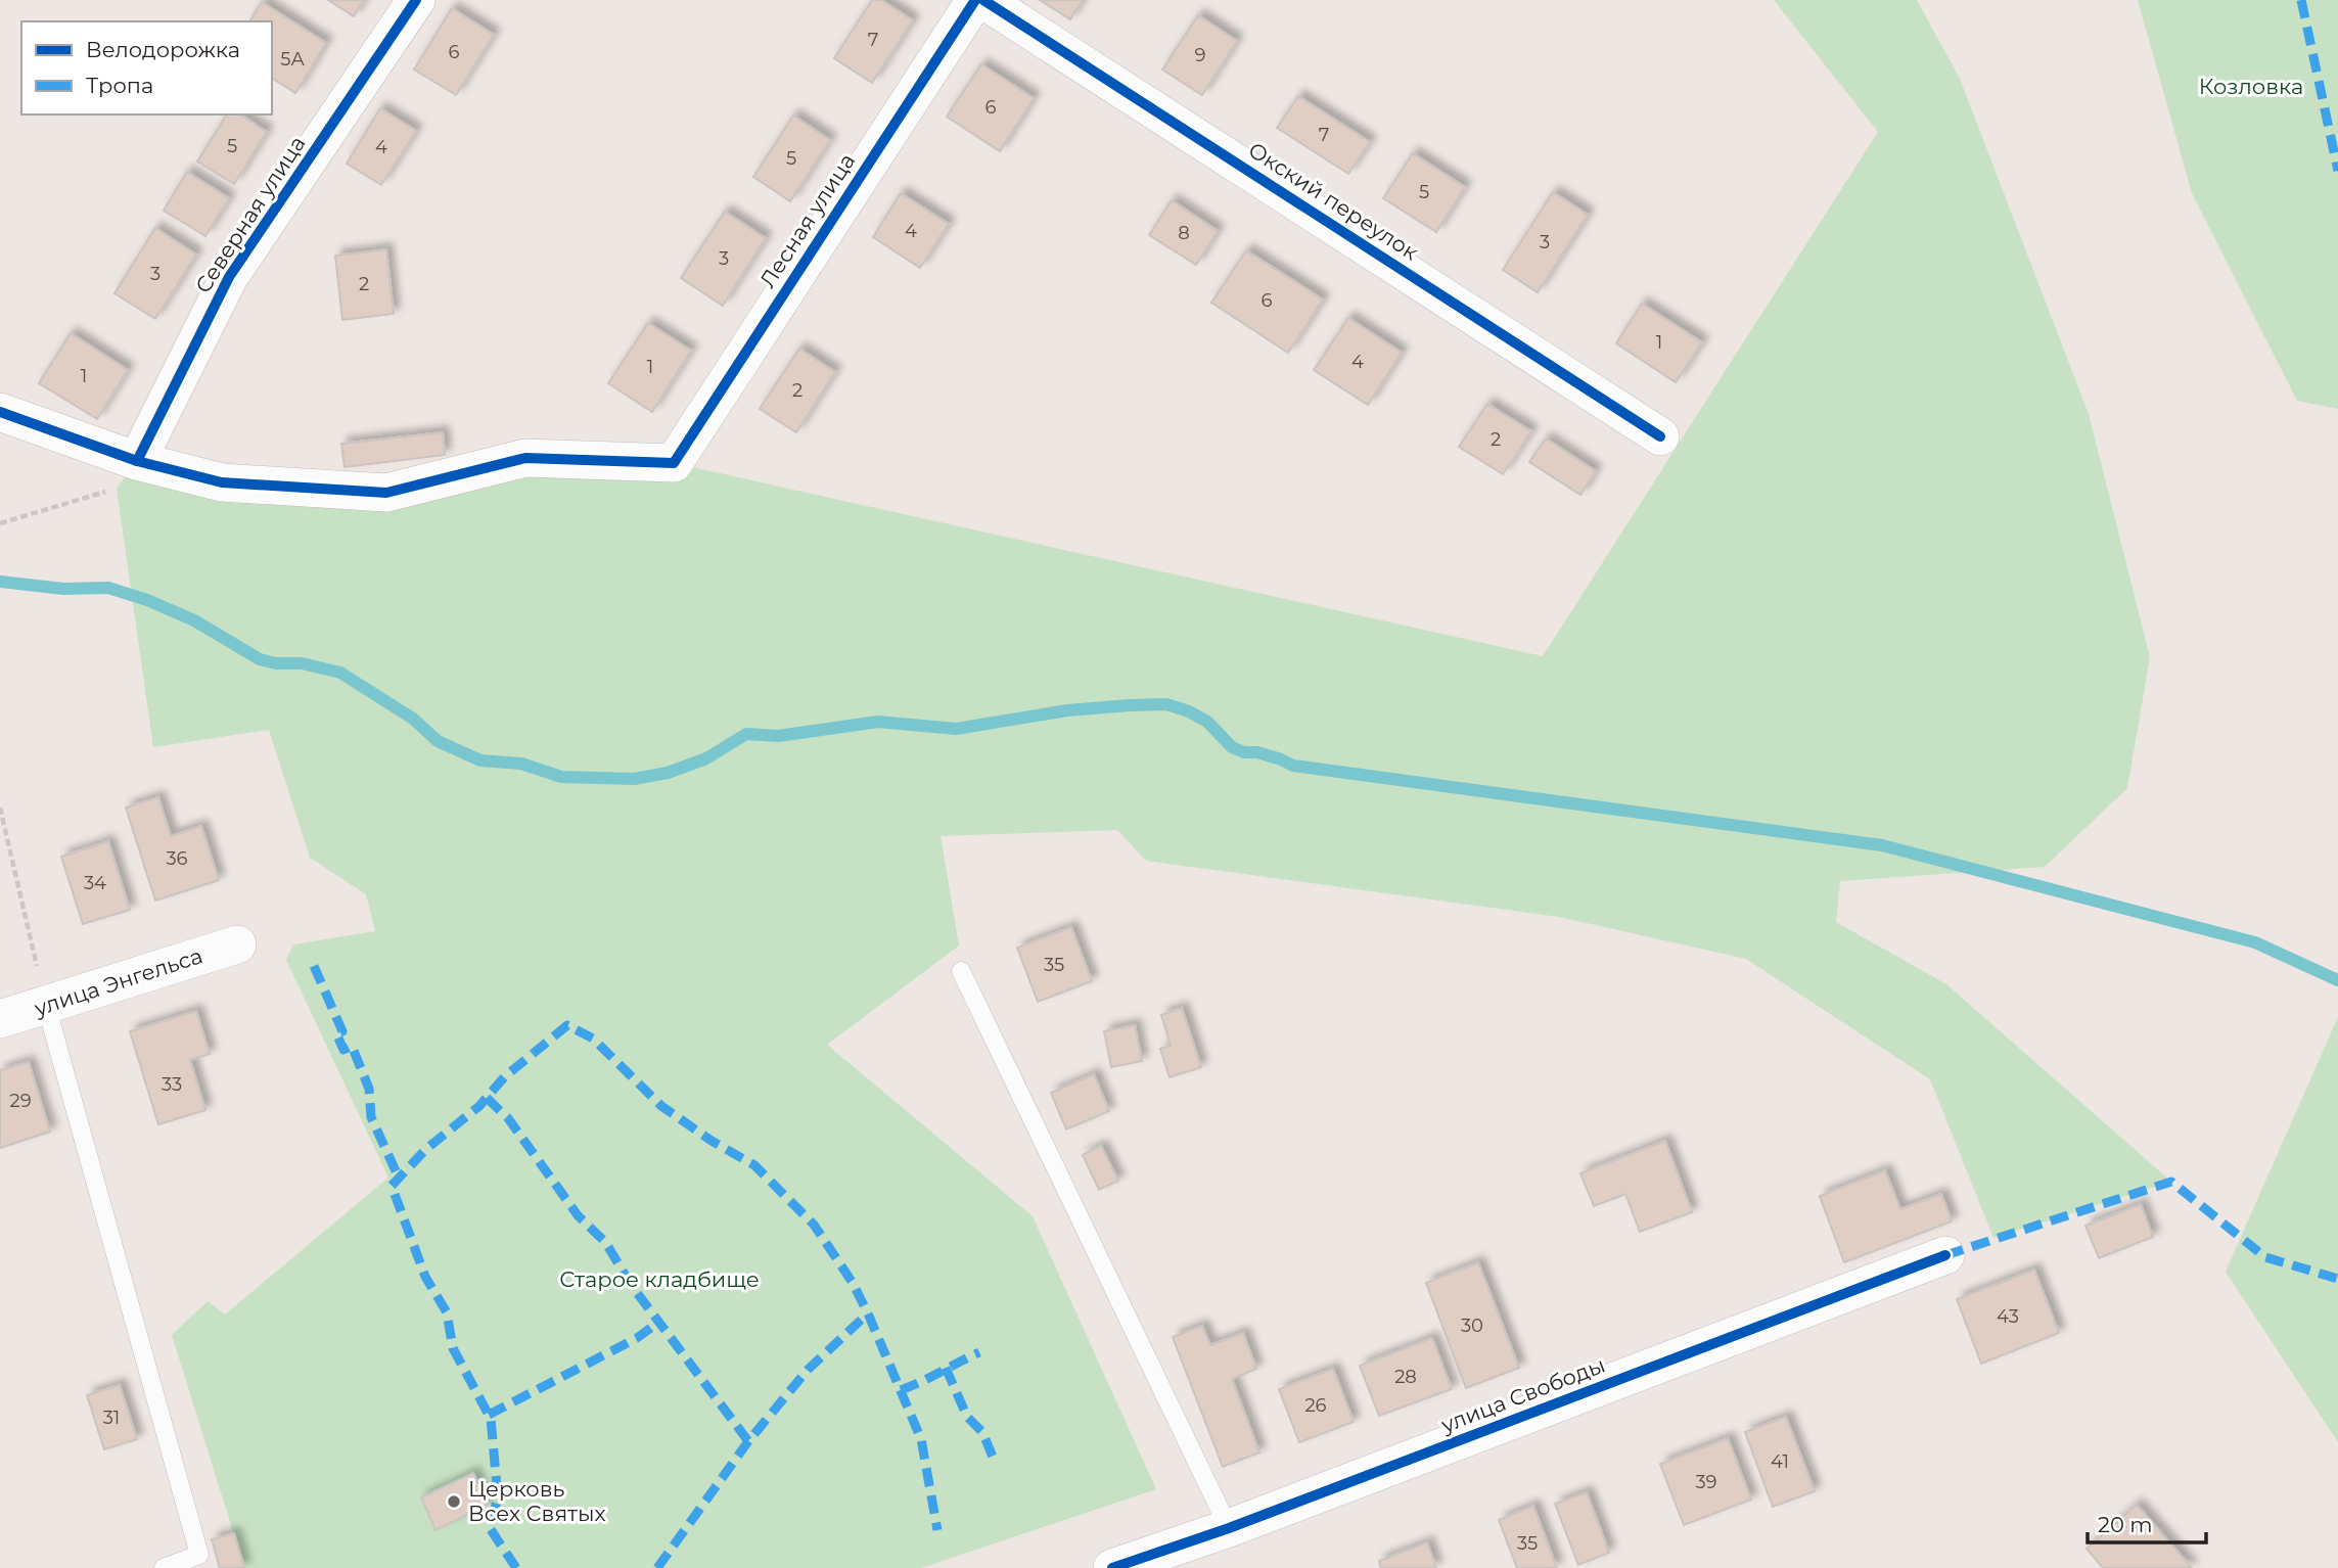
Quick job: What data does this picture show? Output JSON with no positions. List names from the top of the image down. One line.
{"streets":{"street":["Окский переулок","Северная улица","Лесная улица","улица Энгельса","улица Свободы"]},"crossings":[["Северная улица","Лесная улица"]],"parks":["Козловка","Старое кладбище"],"places":["Церковь Всех Святых"],"house_numbers":["7","6","9","5А","6","7","5","4","5","5","4","8","3","3","3","2","6","1","4","1","1","2","2","36","34","35","33","29","43","30","28","26","31","41","39","35"],"legend":["Велодорожка","Тропа"],"scale_bar":"20 m"}
